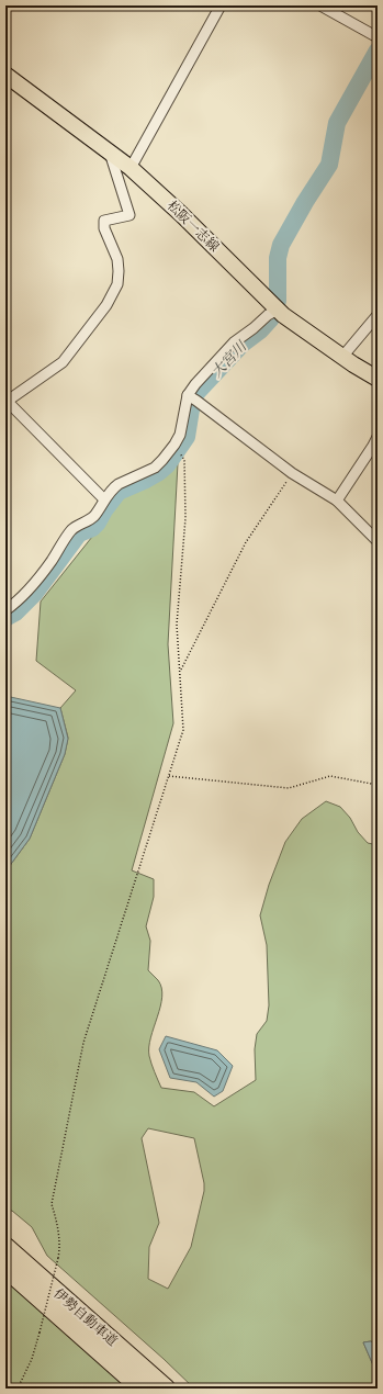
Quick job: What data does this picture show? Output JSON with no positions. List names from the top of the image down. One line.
{"streets":{"highway":["伊勢自動車道"],"main road":["松阪一志線"]},"water":["大宮川"]}
